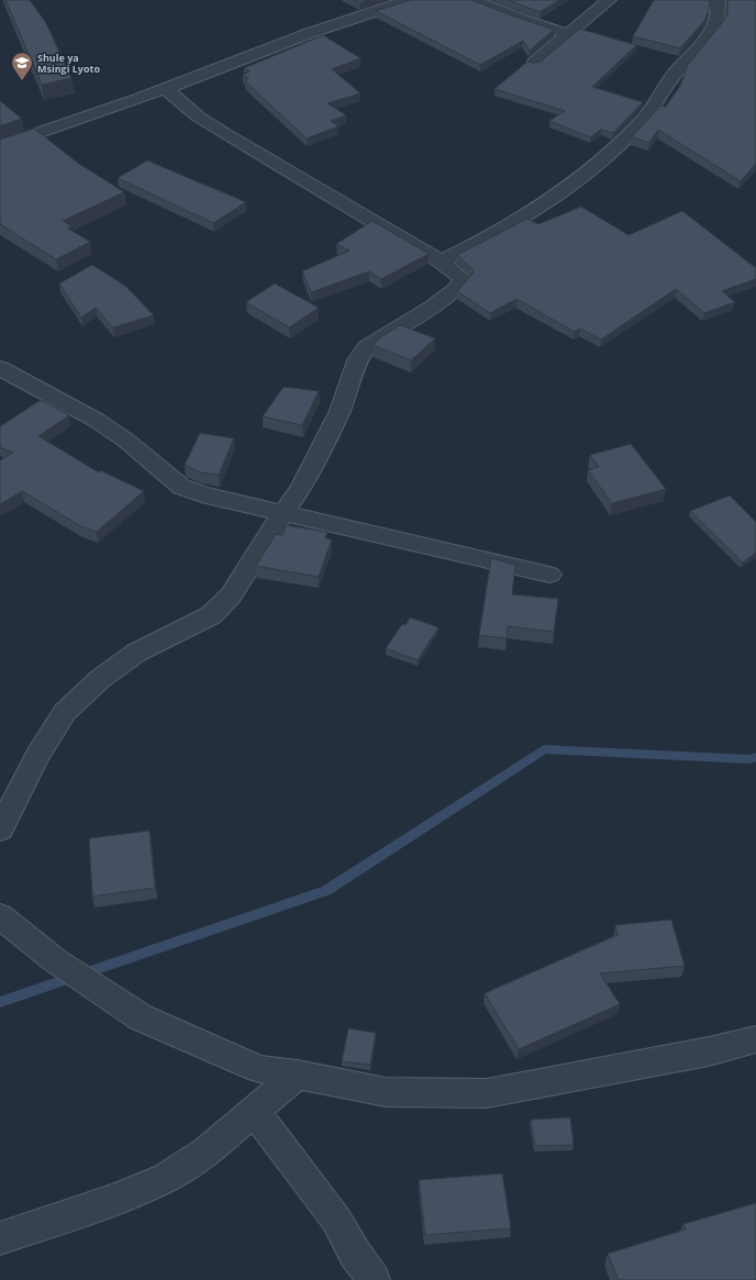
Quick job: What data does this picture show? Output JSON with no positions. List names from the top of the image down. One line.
{"places":{"school or university":["Shule ya Msingi Lyoto"]}}
